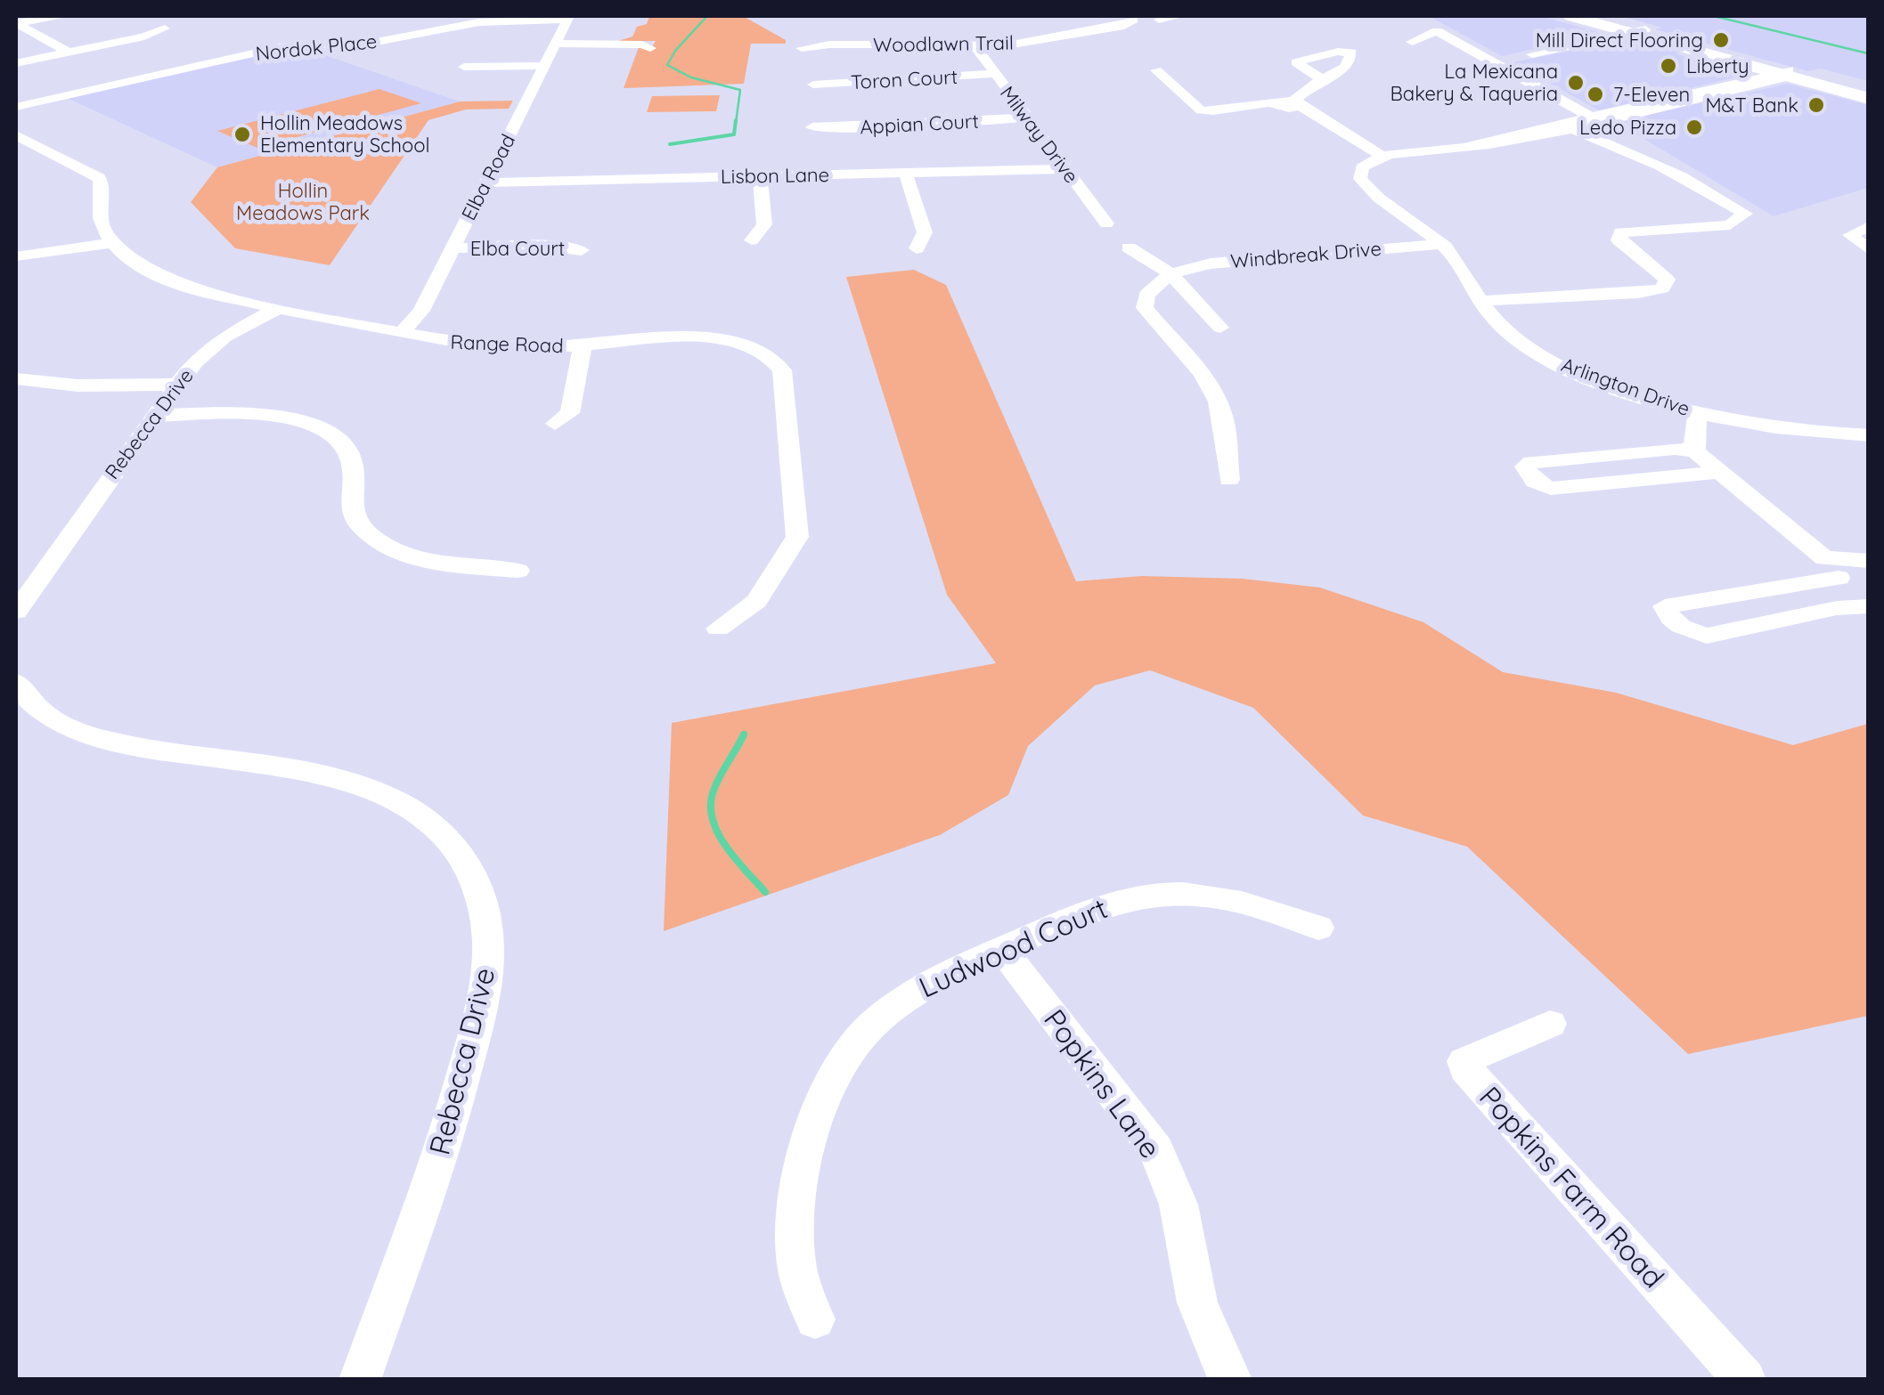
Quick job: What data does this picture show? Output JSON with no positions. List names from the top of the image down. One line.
{"streets":{"street":["Woodlawn Trail","Nordok Place","Toron Court","Appian Court","Milway Drive","Lisbon Lane","Elba Road","Elba Court","Windbreak Drive","Range Road","Arlington Drive","Rebecca Drive","Ludwood Court","Popkins Lane","Popkins Farm Road"]},"crossings":[["Woodlawn Trail","Milway Drive"],["Nordok Place","Elba Road"],["Toron Court","Milway Drive"],["Appian Court","Milway Drive"],["Milway Drive","Lisbon Lane"],["Lisbon Lane","Elba Road"],["Elba Road","Elba Court"],["Elba Road","Range Road"],["Windbreak Drive","Arlington Drive"],["Range Road","Rebecca Drive"],["Ludwood Court","Popkins Lane"]],"parks":["Hollin Meadows Park"],"places":["Mill Direct Flooring","Liberty","La Mexicana Bakery & Taqueria","7-Eleven","M&T Bank","Ledo Pizza","Hollin Meadows Elementary School"]}
